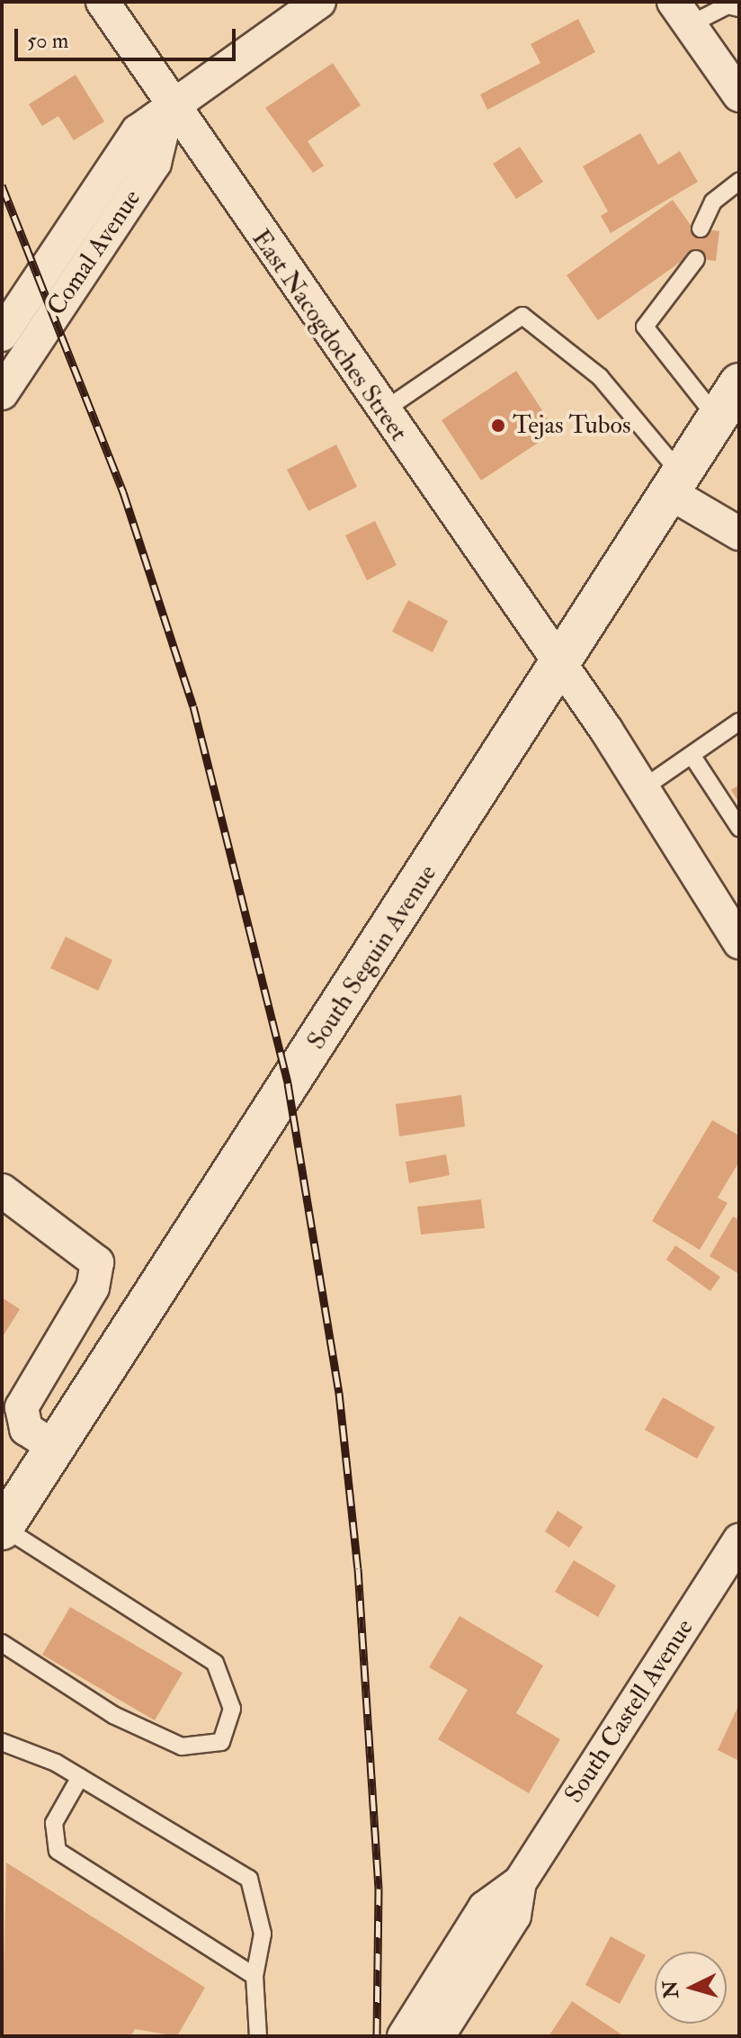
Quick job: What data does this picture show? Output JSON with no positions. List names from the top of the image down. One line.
{"streets":{"main road":["South Seguin Avenue"],"street":["Comal Avenue","East Nacogdoches Street","South Castell Avenue"]},"crossings":[["Comal Avenue","East Nacogdoches Street"],["East Nacogdoches Street","South Seguin Avenue"]],"places":["Tejas Tubos"],"scale_bar":"50 m","north":"left"}
